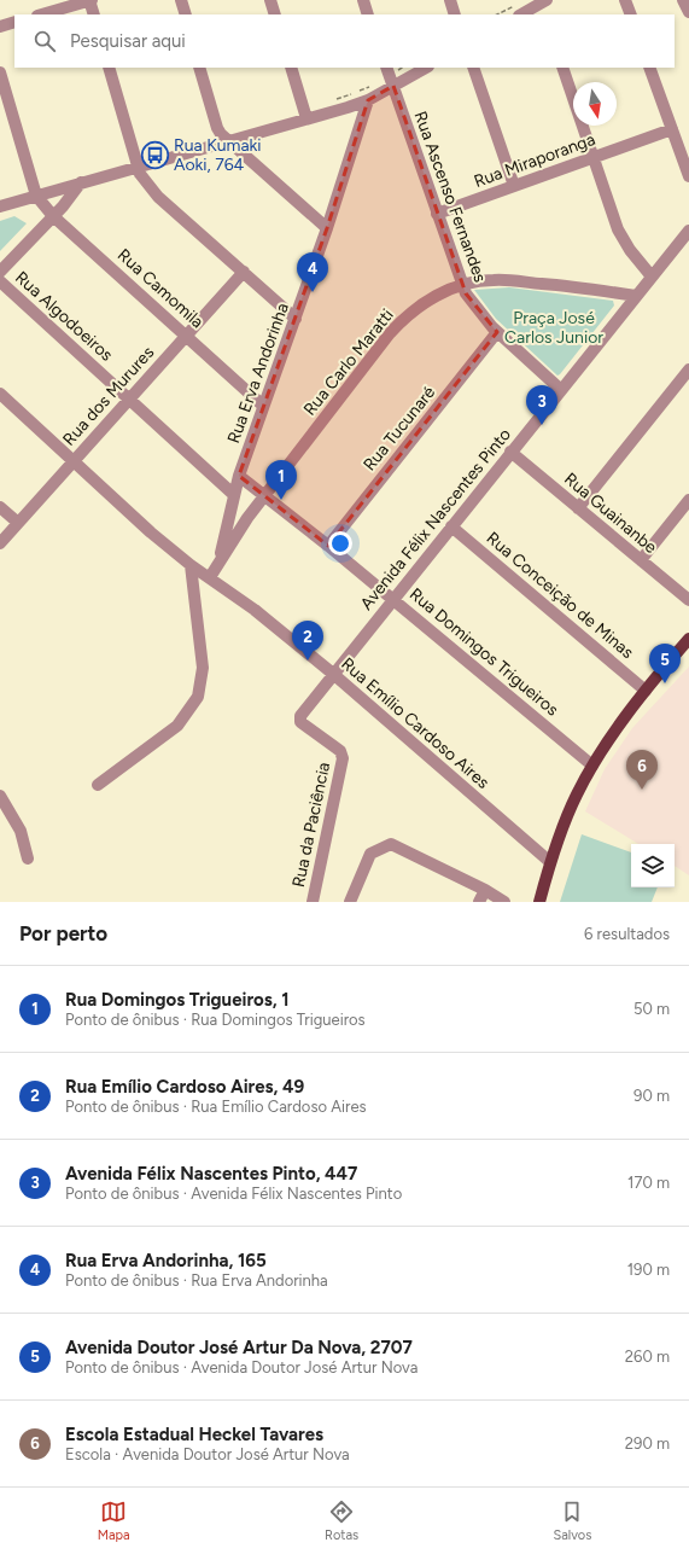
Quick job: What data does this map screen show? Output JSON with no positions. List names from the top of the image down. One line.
{"streets":{"street":["Rua Miraporanga","Rua Ascenso Fernandes","Rua Camomila","Rua Algodoeiros","Rua Carlo Maratti","Rua Erva Andorinha","Rua dos Murures","Rua Tucunaré","Rua Guainanbe","Avenida Félix Nascentes Pinto","Rua Conceição de Minas","Rua Domingos Trigueiros","Rua Emílio Cardoso Aires","Rua da Paciência"]},"crossings":[["Rua Miraporanga","Rua Ascenso Fernandes"],["Rua Ascenso Fernandes","Rua Carlo Maratti"],["Rua Ascenso Fernandes","Rua Tucunaré"],["Rua Ascenso Fernandes","Avenida Félix Nascentes Pinto"],["Rua Camomila","Rua Erva Andorinha"],["Rua Camomila","Rua dos Murures"],["Rua Algodoeiros","Rua Erva Andorinha"],["Rua Algodoeiros","Rua dos Murures"],["Rua Carlo Maratti","Avenida Félix Nascentes Pinto"],["Rua Carlo Maratti","Rua Domingos Trigueiros"],["Rua Carlo Maratti","Rua Emílio Cardoso Aires"],["Rua Erva Andorinha","Rua Domingos Trigueiros"],["Rua dos Murures","Rua Emílio Cardoso Aires"],["Rua Tucunaré","Rua Domingos Trigueiros"],["Rua Guainanbe","Avenida Félix Nascentes Pinto"],["Avenida Félix Nascentes Pinto","Rua Conceição de Minas"],["Avenida Félix Nascentes Pinto","Rua Domingos Trigueiros"],["Avenida Félix Nascentes Pinto","Rua Emílio Cardoso Aires"],["Avenida Félix Nascentes Pinto","Rua da Paciência"]],"parks":["Praça José Carlos Junior"],"places":{"bus stop":["Rua Kumaki Aoki, 764"]},"north":"bottom","page":{"search":"Pesquisar aqui","pins":["4","3","1","2","5","6"],"heading":["Por perto","6 resultados"],"list":[{"mark":"1","name":"Rua Domingos Trigueiros, 1","note":"Ponto de ônibus · Rua Domingos Trigueiros","value":"50 m"},{"mark":"2","name":"Rua Emílio Cardoso Aires, 49","note":"Ponto de ônibus · Rua Emílio Cardoso Aires","value":"90 m"},{"mark":"3","name":"Avenida Félix Nascentes Pinto, 447","note":"Ponto de ônibus · Avenida Félix Nascentes Pinto","value":"170 m"},{"mark":"4","name":"Rua Erva Andorinha, 165","note":"Ponto de ônibus · Rua Erva Andorinha","value":"190 m"},{"mark":"5","name":"Avenida Doutor José Artur Da Nova, 2707","note":"Ponto de ônibus · Avenida Doutor José Artur Nova","value":"260 m"},{"mark":"6","name":"Escola Estadual Heckel Tavares","note":"Escola · Avenida Doutor José Artur Nova","value":"290 m"}],"nav":["Mapa","Rotas","Salvos"]}}
